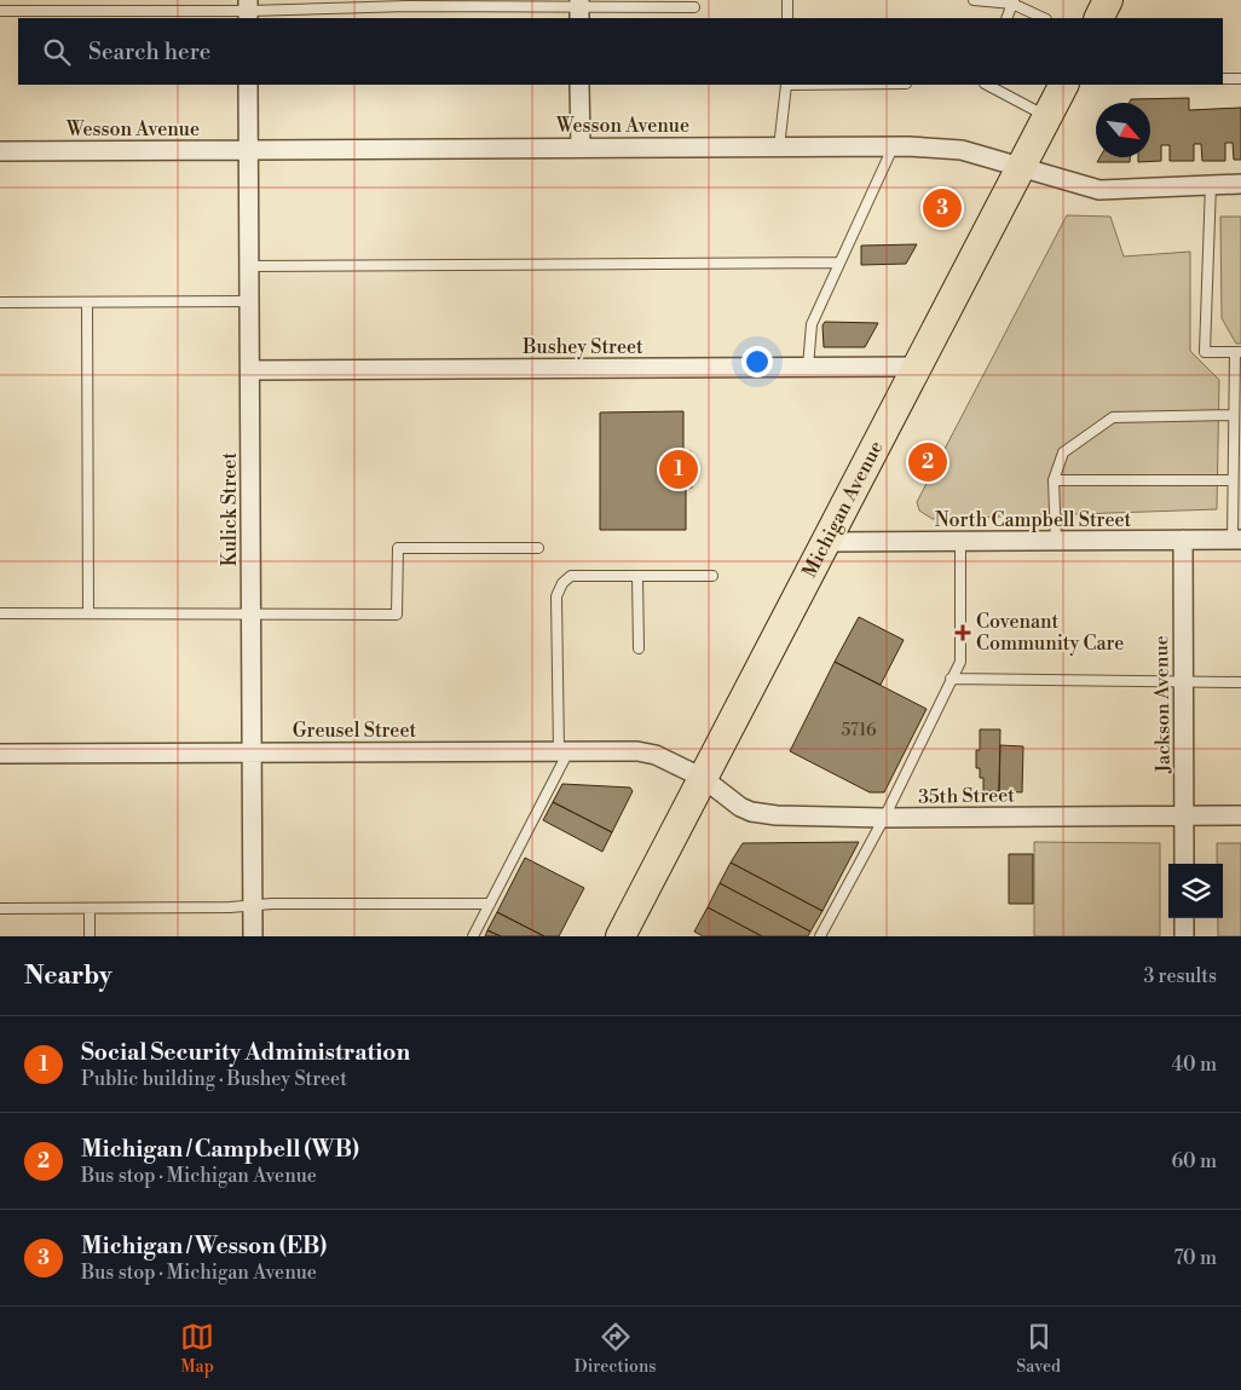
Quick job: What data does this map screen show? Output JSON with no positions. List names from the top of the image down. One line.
{"streets":{"main road":["Michigan Avenue"],"street":["Wesson Avenue","Bushey Street","Kulick Street","North Campbell Street","Jackson Avenue","Greusel Street","35th Street"]},"crossings":[["Wesson Avenue","Kulick Street"],["Wesson Avenue","Michigan Avenue"],["Bushey Street","Kulick Street"],["Bushey Street","Michigan Avenue"],["Kulick Street","Greusel Street"],["Michigan Avenue","North Campbell Street"],["Michigan Avenue","Greusel Street"],["Michigan Avenue","35th Street"],["North Campbell Street","Jackson Avenue"],["Jackson Avenue","35th Street"],["Greusel Street","35th Street"]],"places":{"health":["Covenant Community Care"]},"house_numbers":["5716"],"north":"bottom right","page":{"search":"Search here","pins":["3","2","1"],"heading":["Nearby","3 results"],"list":[{"mark":"1","name":"Social Security Administration","note":"Public building · Bushey Street","value":"40 m"},{"mark":"2","name":"Michigan / Campbell (WB)","note":"Bus stop · Michigan Avenue","value":"60 m"},{"mark":"3","name":"Michigan / Wesson (EB)","note":"Bus stop · Michigan Avenue","value":"70 m"}],"nav":["Map","Directions","Saved"]}}
